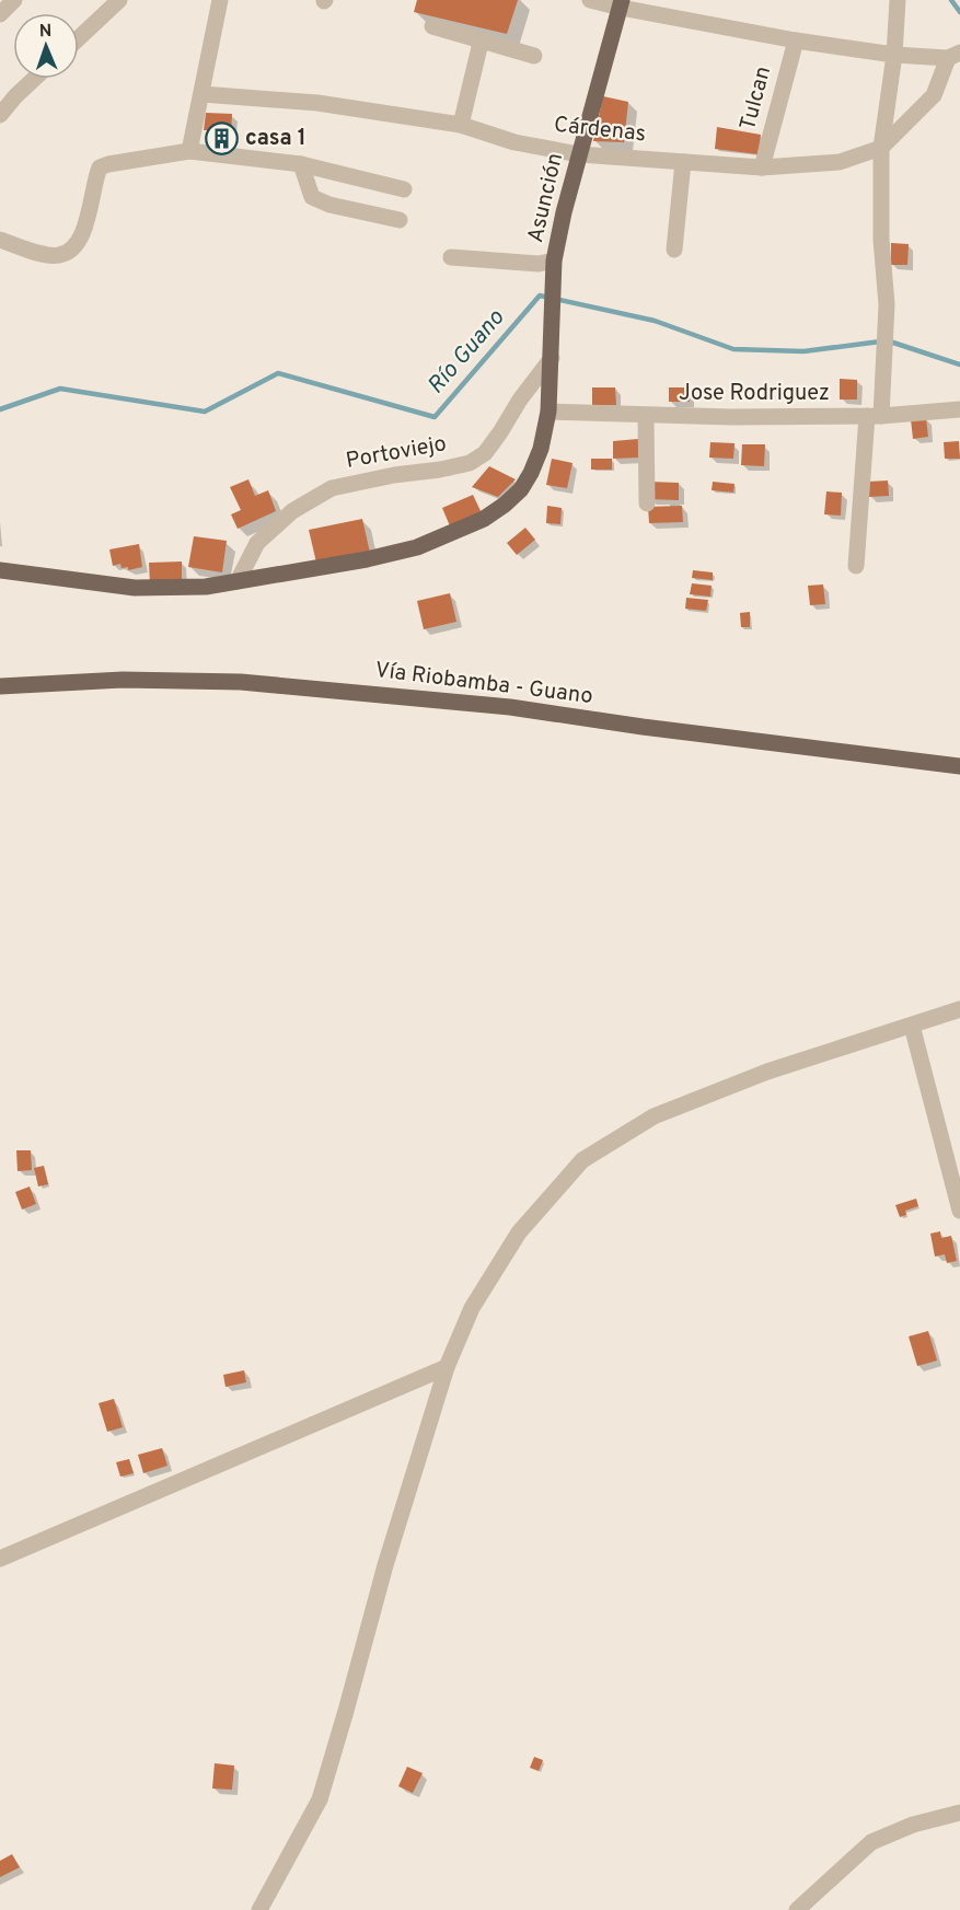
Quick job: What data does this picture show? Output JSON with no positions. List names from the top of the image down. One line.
{"streets":{"main road":["Asunción","Vía Riobamba - Guano"],"street":["Tulcan","Cárdenas","Jose Rodriguez","Portoviejo"]},"crossings":[["Tulcan","Cárdenas"],["Cárdenas","Asunción"],["Asunción","Jose Rodriguez"],["Asunción","Portoviejo"]],"water":["Río Guano"],"places":{"building":["casa 1"]},"north":"top"}
